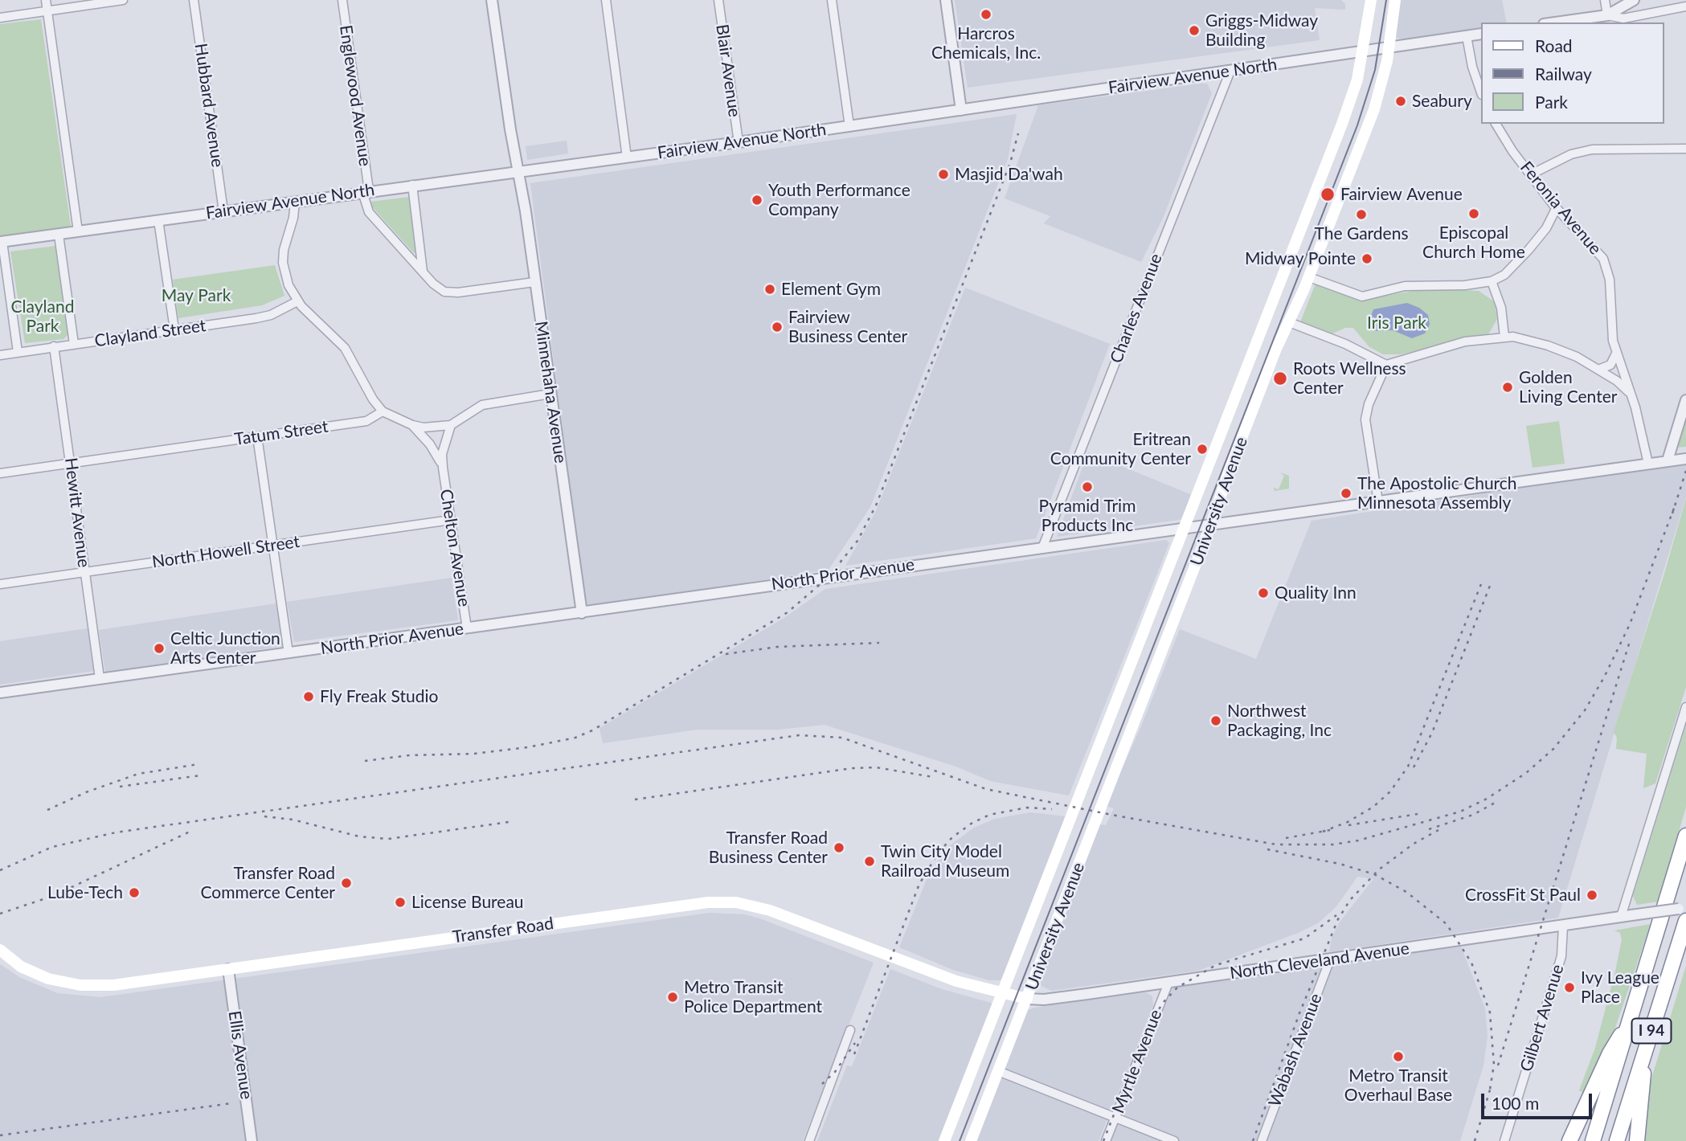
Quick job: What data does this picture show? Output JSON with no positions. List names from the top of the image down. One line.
{"streets":{"highway":["I 94"],"main road":["University Avenue","Transfer Road","North Cleveland Avenue"],"street":["Blair Avenue","Fairview Avenue North","Englewood Avenue","Hubbard Avenue","Feronia Avenue","Charles Avenue","Clayland Street","Minnehaha Avenue","Tatum Street","Hewitt Avenue","Chelton Avenue","North Howell Street","North Prior Avenue","Gilbert Avenue","Wabash Avenue","Ellis Avenue","Myrtle Avenue"]},"crossings":[["Blair Avenue","Fairview Avenue North"],["Fairview Avenue North","Englewood Avenue"],["Fairview Avenue North","Hubbard Avenue"],["Fairview Avenue North","Charles Avenue"],["Fairview Avenue North","Minnehaha Avenue"],["Fairview Avenue North","University Avenue"],["Englewood Avenue","Minnehaha Avenue"],["Feronia Avenue","North Prior Avenue"],["Charles Avenue","North Prior Avenue"],["Clayland Street","Hewitt Avenue"],["Minnehaha Avenue","North Prior Avenue"],["Tatum Street","Hewitt Avenue"],["University Avenue","North Prior Avenue"],["University Avenue","Transfer Road"],["University Avenue","North Cleveland Avenue"],["Hewitt Avenue","North Howell Street"],["Hewitt Avenue","North Prior Avenue"],["Chelton Avenue","North Howell Street"],["Chelton Avenue","North Prior Avenue"],["Transfer Road","North Cleveland Avenue"],["Transfer Road","Ellis Avenue"],["North Cleveland Avenue","Gilbert Avenue"],["North Cleveland Avenue","Wabash Avenue"],["North Cleveland Avenue","Myrtle Avenue"]],"parks":["May Park","Clayland Park","Iris Park"],"places":["Harcros Chemicals, Inc.","Griggs-Midway Building","Seabury","Masjid Da'wah","Fairview Avenue","Youth Performance Company","Episcopal Church Home","The Gardens","Midway Pointe","Element Gym","Fairview Business Center","Roots Wellness Center","Golden Living Center","Eritrean Community Center","Pyramid Trim Products Inc","The Apostolic Church Minnesota Assembly","Quality Inn","Celtic Junction Arts Center","Fly Freak Studio","Northwest Packaging, Inc","Transfer Road Business Center","Twin City Model Railroad Museum","Transfer Road Commerce Center","Lube-Tech","CrossFit St Paul","License Bureau","Ivy League Place","Metro Transit Police Department","Metro Transit Overhaul Base"],"legend":["Road","Railway","Park"],"scale_bar":"100 m"}
